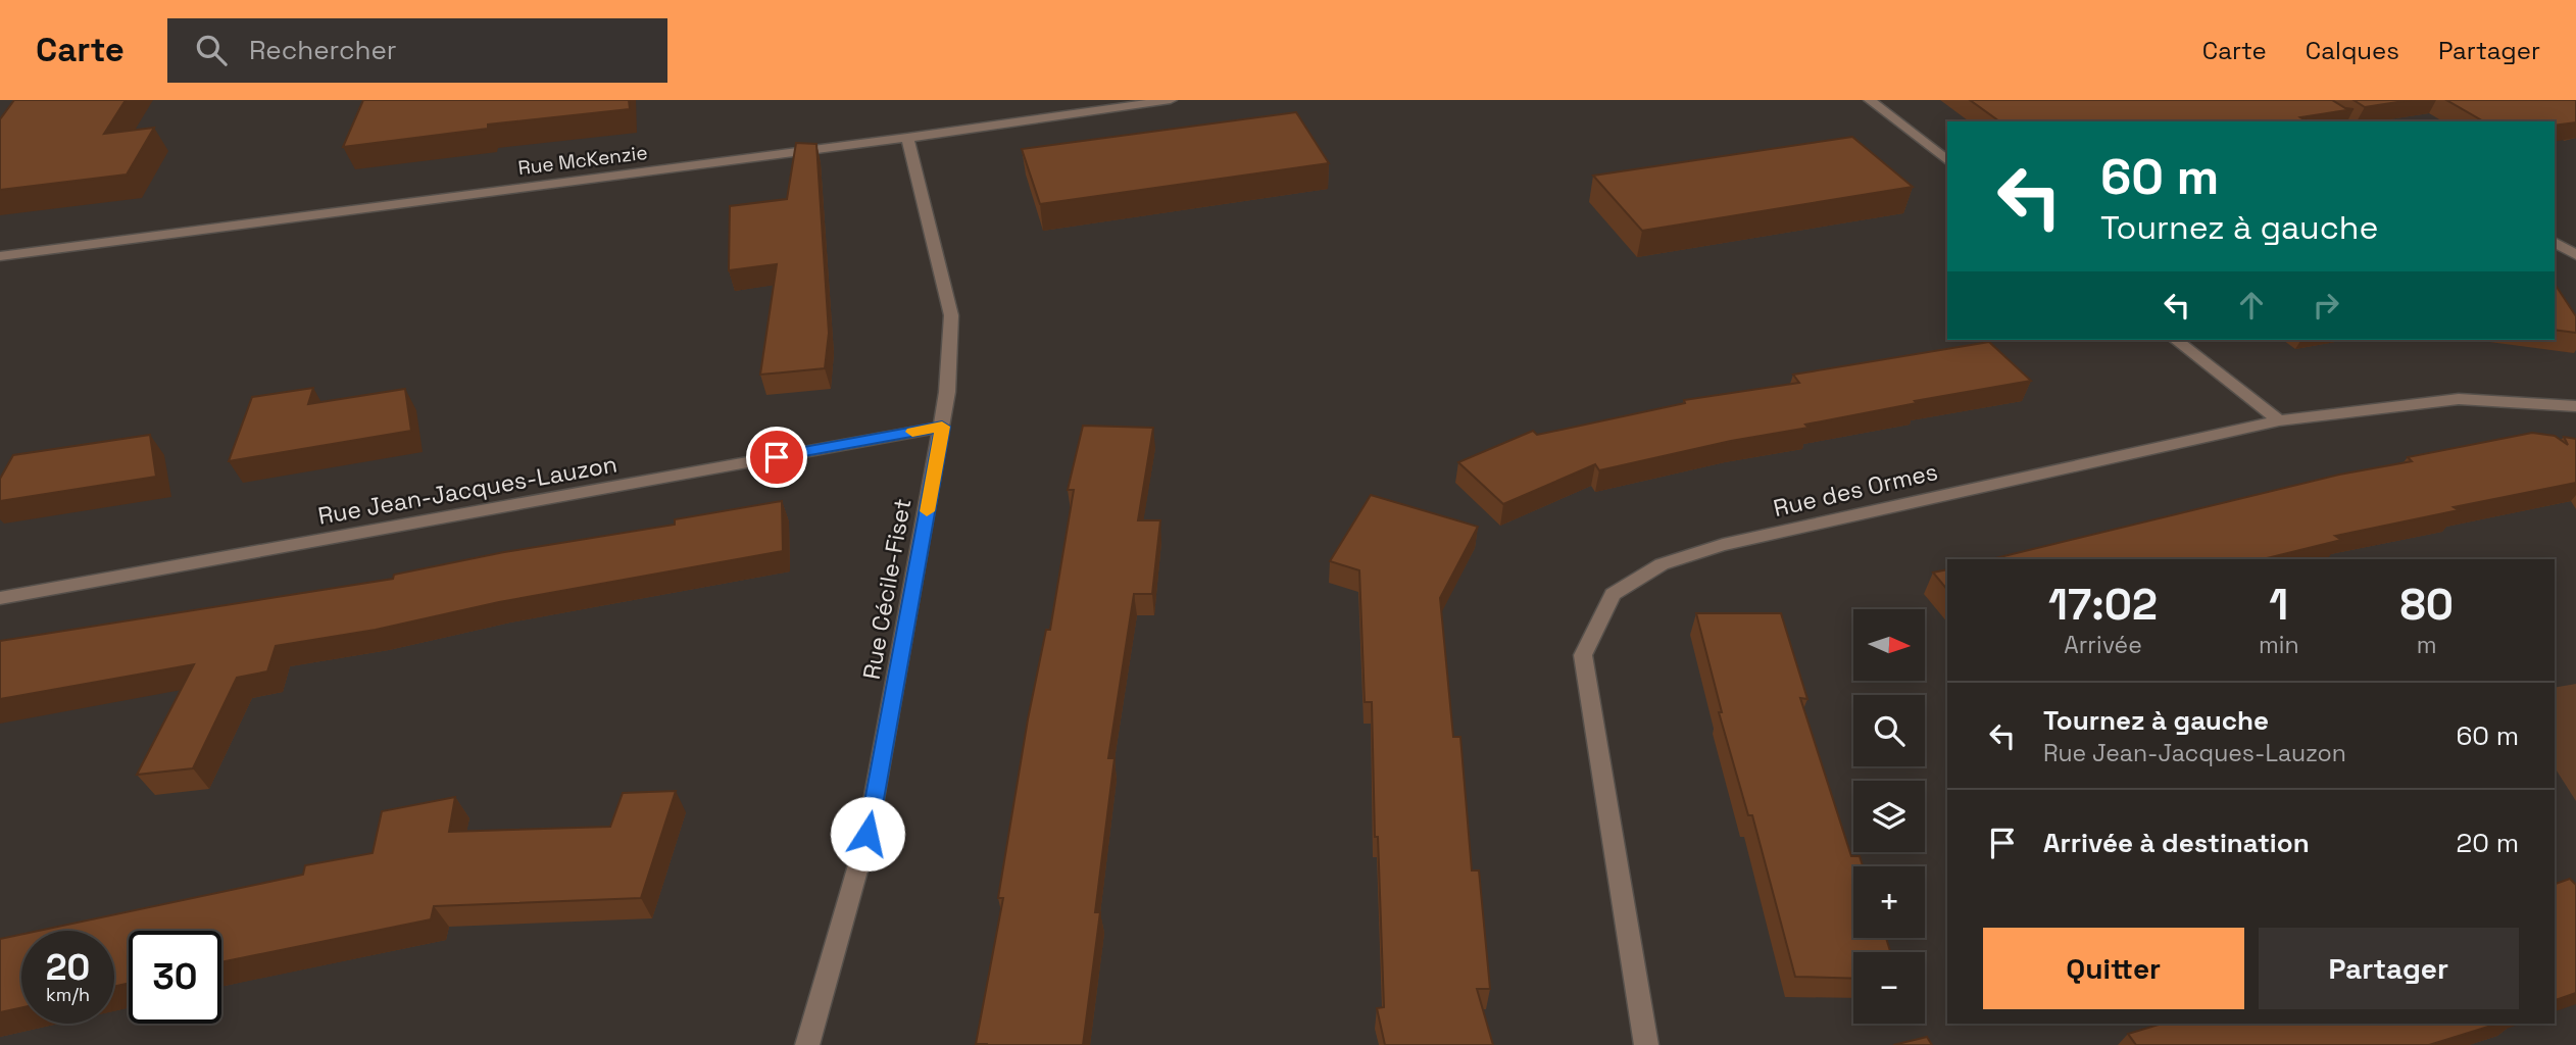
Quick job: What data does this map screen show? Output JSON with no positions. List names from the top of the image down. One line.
{"streets":{"street":["Rue McKenzie","Rue Jean-Jacques-Lauzon","Rue des Ormes","Rue Cécile-Fiset"]},"crossings":[["Rue McKenzie","Rue Cécile-Fiset"],["Rue Jean-Jacques-Lauzon","Rue Cécile-Fiset"]],"north":"right","page":{"header":"Carte","search":"Rechercher","nav":["Carte","Calques","Partager"],"turn":["60 m","Tournez à gauche"],"eta":["17:02","Arrivée","1","min","80","m"],"map_buttons":["+","−"],"list":[{"name":"Tournez à gauche","note":"Rue Jean-Jacques-Lauzon","value":"60 m"},{"name":"Arrivée à destination","value":"20 m"}],"buttons":["Quitter","Partager"],"speed":"20 km/h","limit":"30"}}
